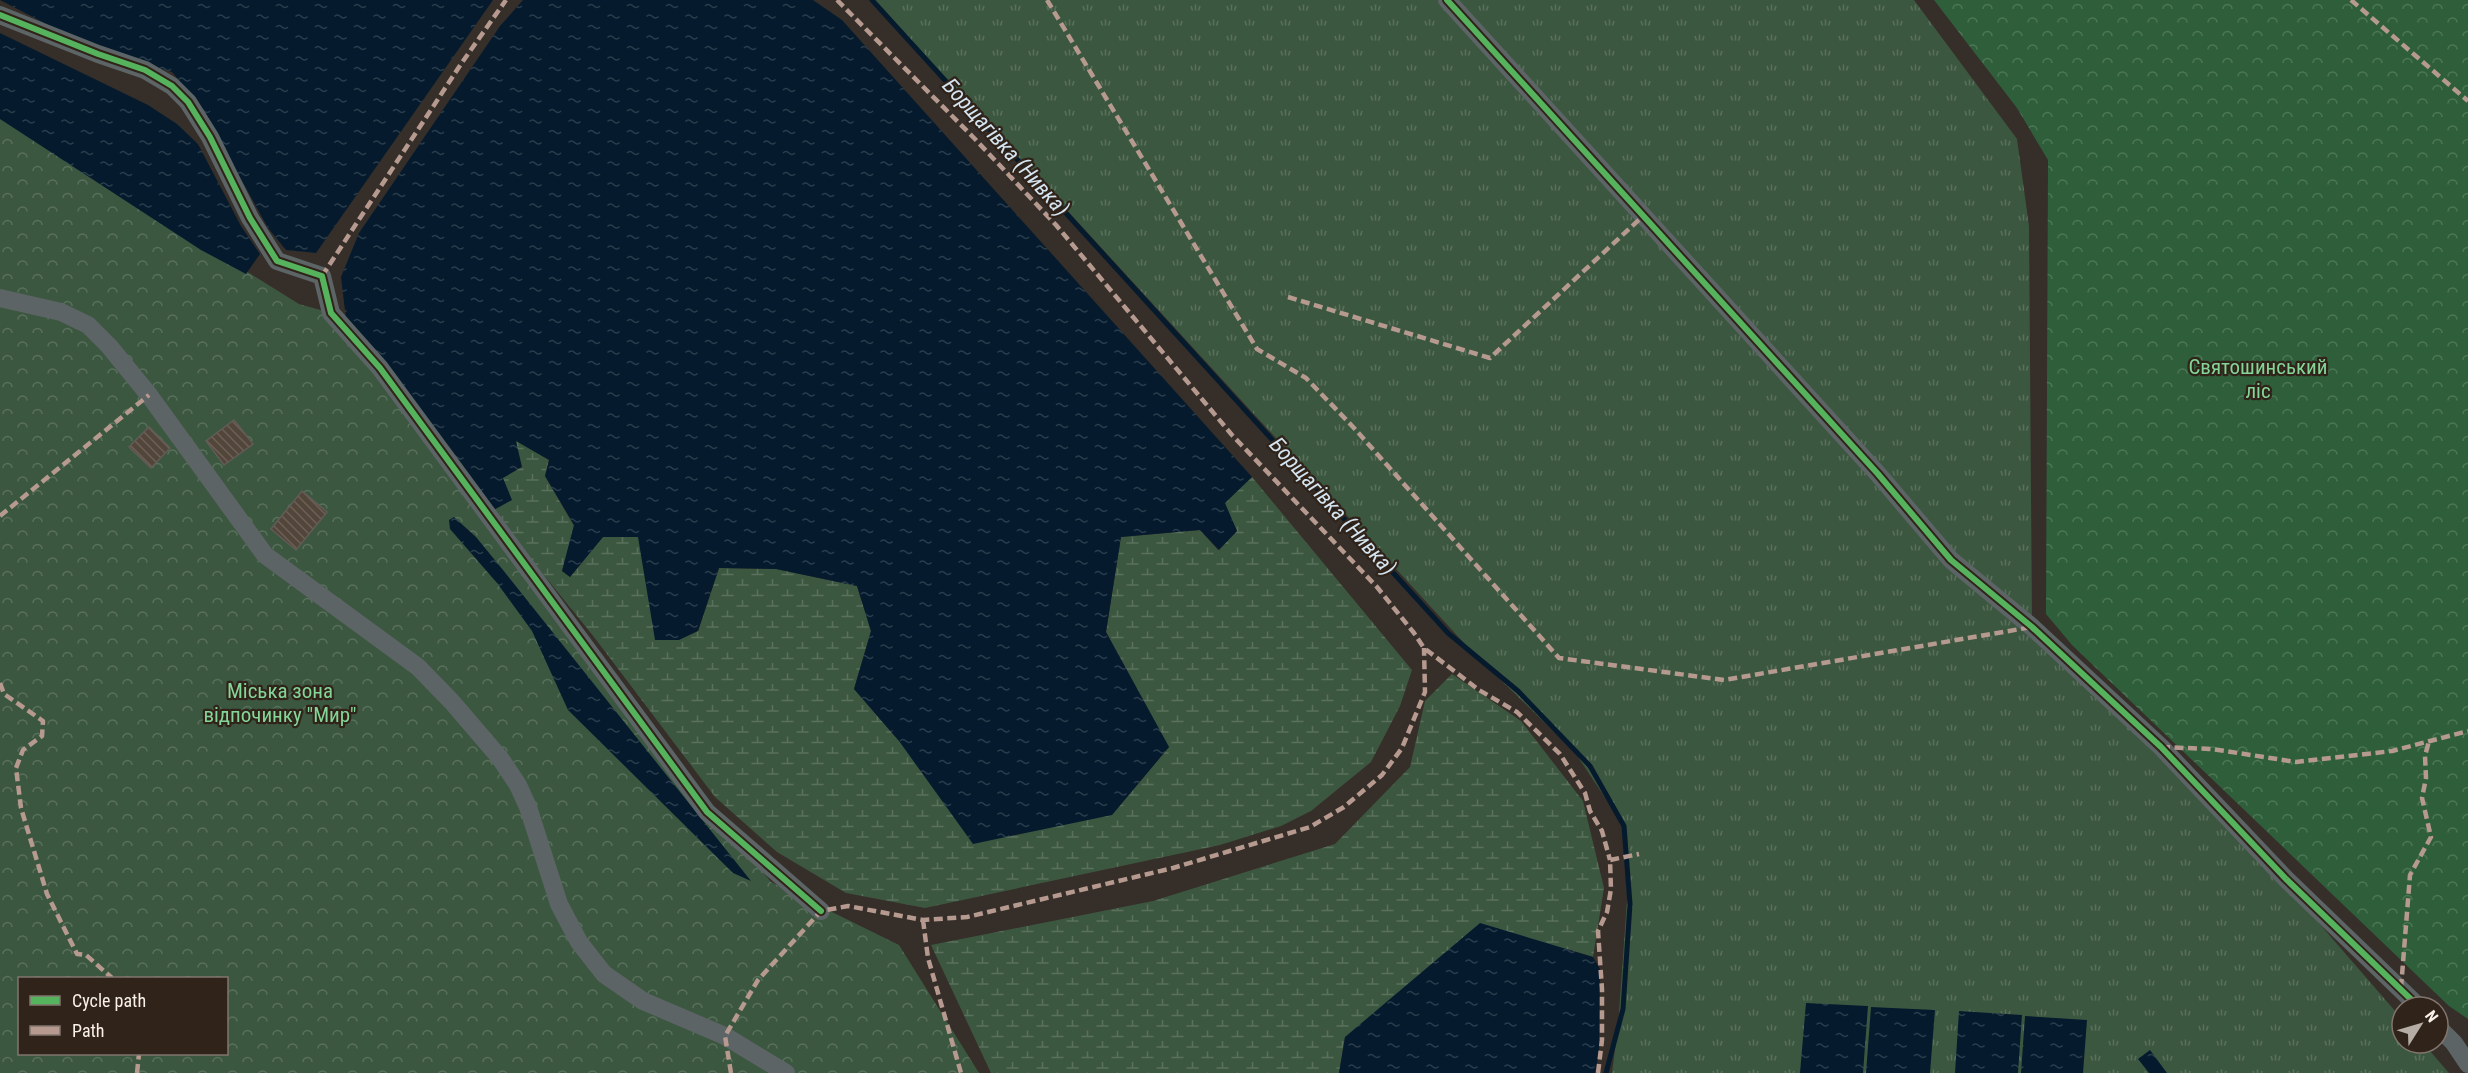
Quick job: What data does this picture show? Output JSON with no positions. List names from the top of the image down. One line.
{"water":["Борщагівка (Нивка)"],"parks":["Святошинський ліс","Міська зона відпочинку \"Мир\""],"legend":["Cycle path","Path"],"north":"top right"}
